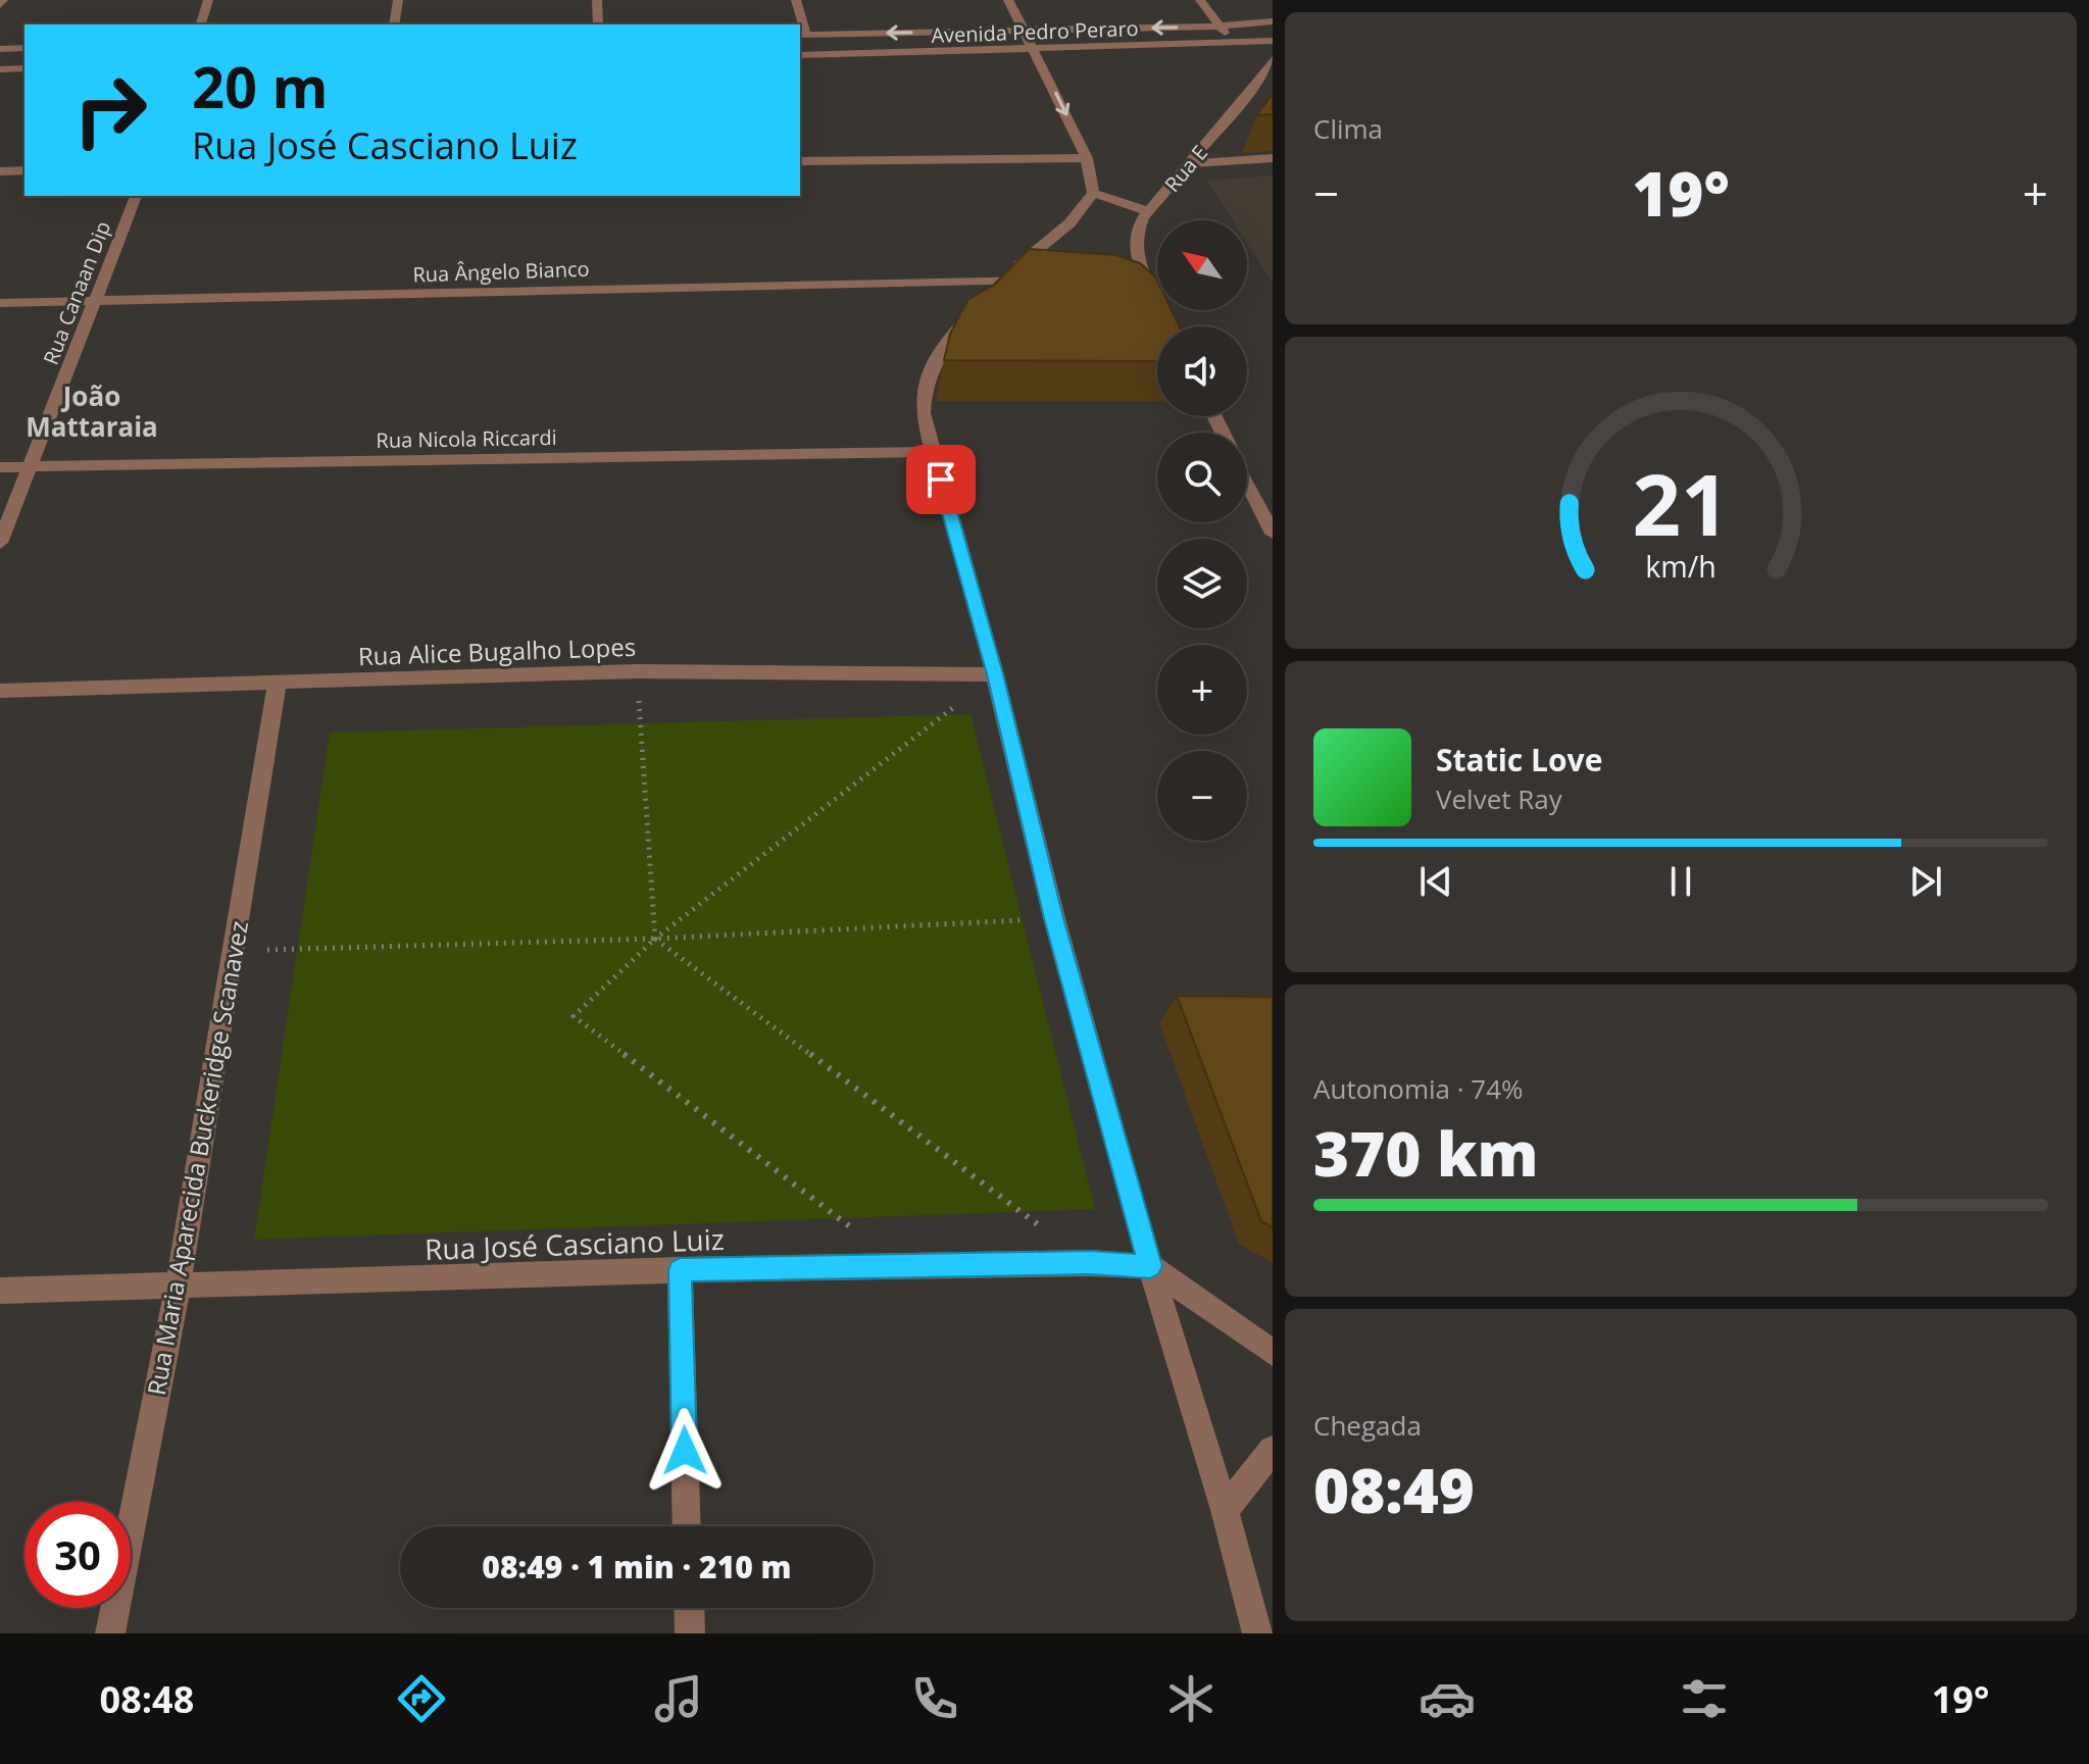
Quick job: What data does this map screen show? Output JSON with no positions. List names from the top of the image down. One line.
{"streets":{"street":["Avenida Pedro Peraro","Rua E","Rua Ângelo Bianco","Rua Canaan Dip","Rua Nicola Riccardi","Rua Alice Bugalho Lopes","Rua Maria Aparecida Buckeridge Scanavez","Rua José Casciano Luiz"]},"crossings":[["Rua Ângelo Bianco","Rua Canaan Dip"],["Rua Canaan Dip","Rua Nicola Riccardi"],["Rua Alice Bugalho Lopes","Rua Maria Aparecida Buckeridge Scanavez"],["Rua Maria Aparecida Buckeridge Scanavez","Rua José Casciano Luiz"]],"districts":["João Mattaraia"],"north":"top left","page":{"tile":["Clima",["Autonomia · 74%","370 km"],["Chegada","08:49"]],"turn":["20 m","Rua José Casciano Luiz"],"heat":["−","19°","+"],"map_buttons":["+","−"],"song":["Static Love","Velvet Ray"],"limit":"30","trip":"08:49 · 1 min · 210 m","tabs":["08:48","19°"],"gauge":["21","km/h"]}}
